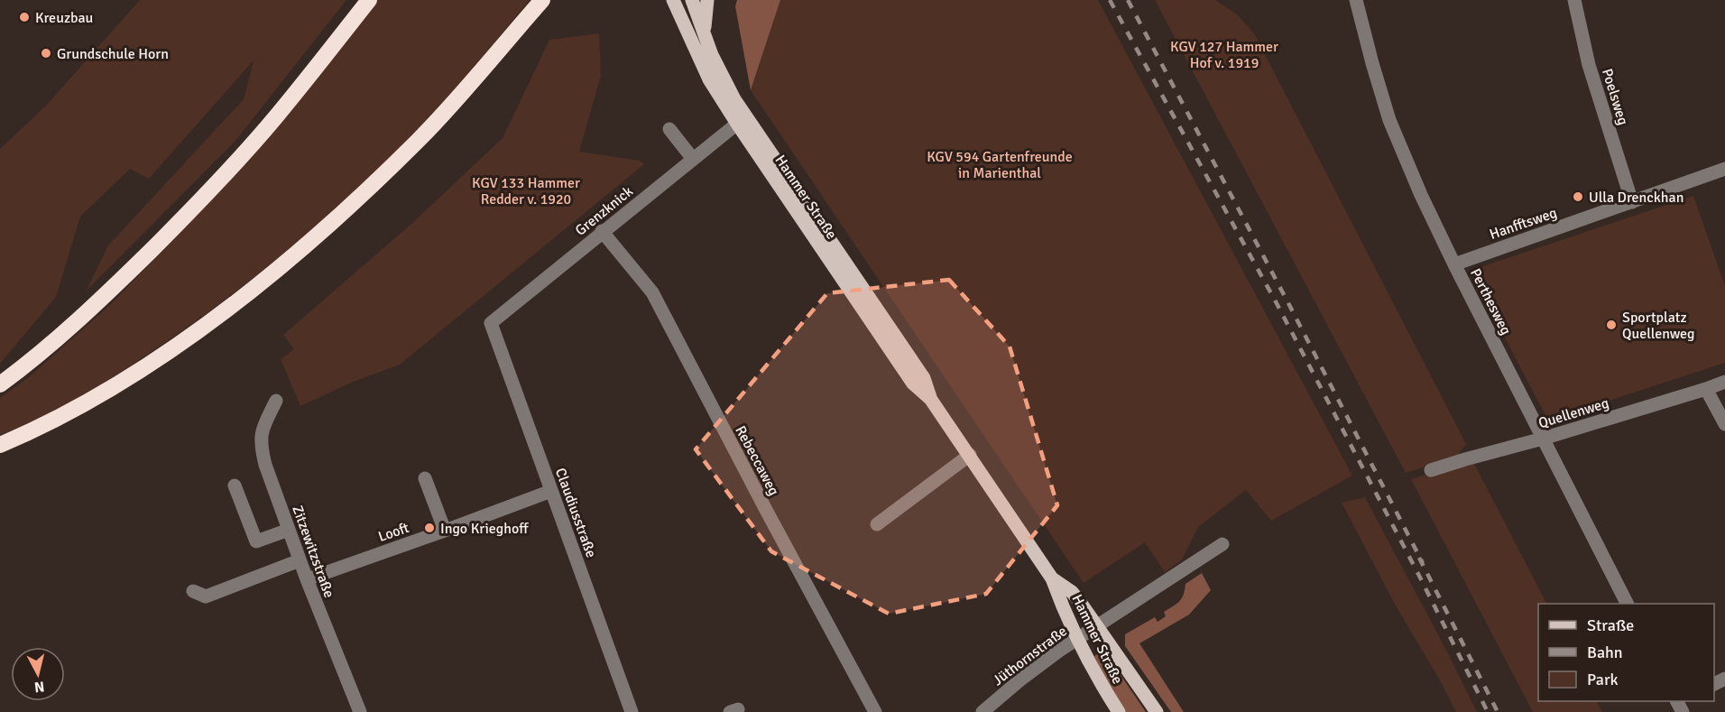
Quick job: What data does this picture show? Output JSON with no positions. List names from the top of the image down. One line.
{"streets":{"main road":["Hammer Straße"],"street":["Poelsweg","Grenzknick","Hanfftsweg","Perthesweg","Quellenweg","Rebeccaweg","Claudiusstraße","Looft","Zitzewitzstraße","Jüthornstraße"]},"crossings":[["Poelsweg","Hanfftsweg"],["Hammer Straße","Grenzknick"],["Hammer Straße","Jüthornstraße"],["Grenzknick","Rebeccaweg"],["Grenzknick","Claudiusstraße"],["Hanfftsweg","Perthesweg"],["Perthesweg","Quellenweg"],["Claudiusstraße","Looft"],["Looft","Zitzewitzstraße"]],"parks":["KGV 127 Hammer Hof v. 1919","KGV 594 Gartenfreunde in Marienthal","KGV 133 Hammer Redder v. 1920"],"places":["Kreuzbau","Grundschule Horn","Ulla Drenckhan","Sportplatz Quellenweg","Ingo Krieghoff"],"legend":["Straße","Bahn","Park"],"north":"bottom"}
